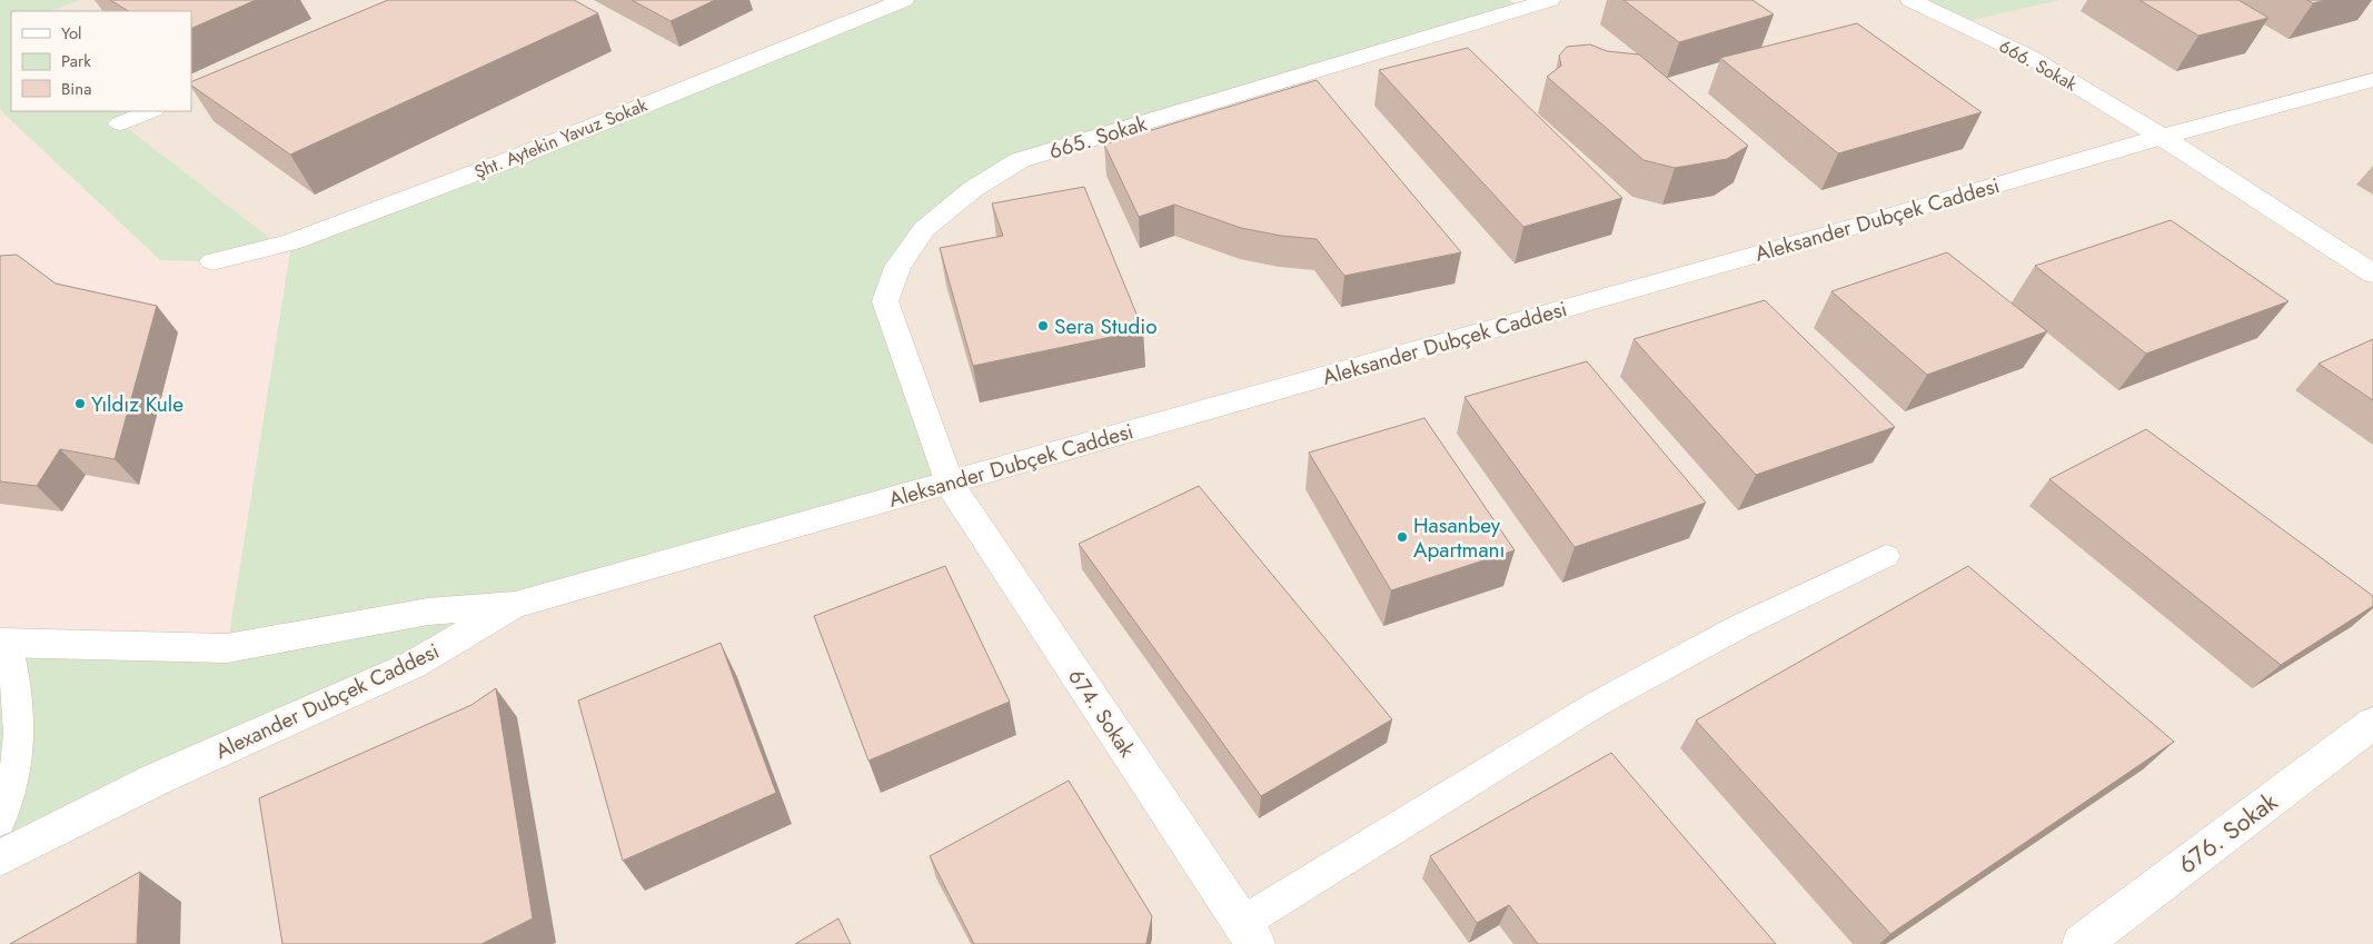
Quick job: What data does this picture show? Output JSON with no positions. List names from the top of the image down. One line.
{"streets":{"street":["666. Sokak","665. Sokak","Şht. Aytekin Yavuz Sokak","Aleksander Dubçek Caddesi","Alexander Dubçek Caddesi","674. Sokak","676. Sokak"]},"crossings":[["666. Sokak","Aleksander Dubçek Caddesi"],["665. Sokak","Aleksander Dubçek Caddesi"],["665. Sokak","674. Sokak"],["Aleksander Dubçek Caddesi","Alexander Dubçek Caddesi"],["Aleksander Dubçek Caddesi","674. Sokak"]],"places":["Sera Studio","Yıldız Kule","Hasanbey Apartmanı"],"legend":["Yol","Park","Bina"]}
